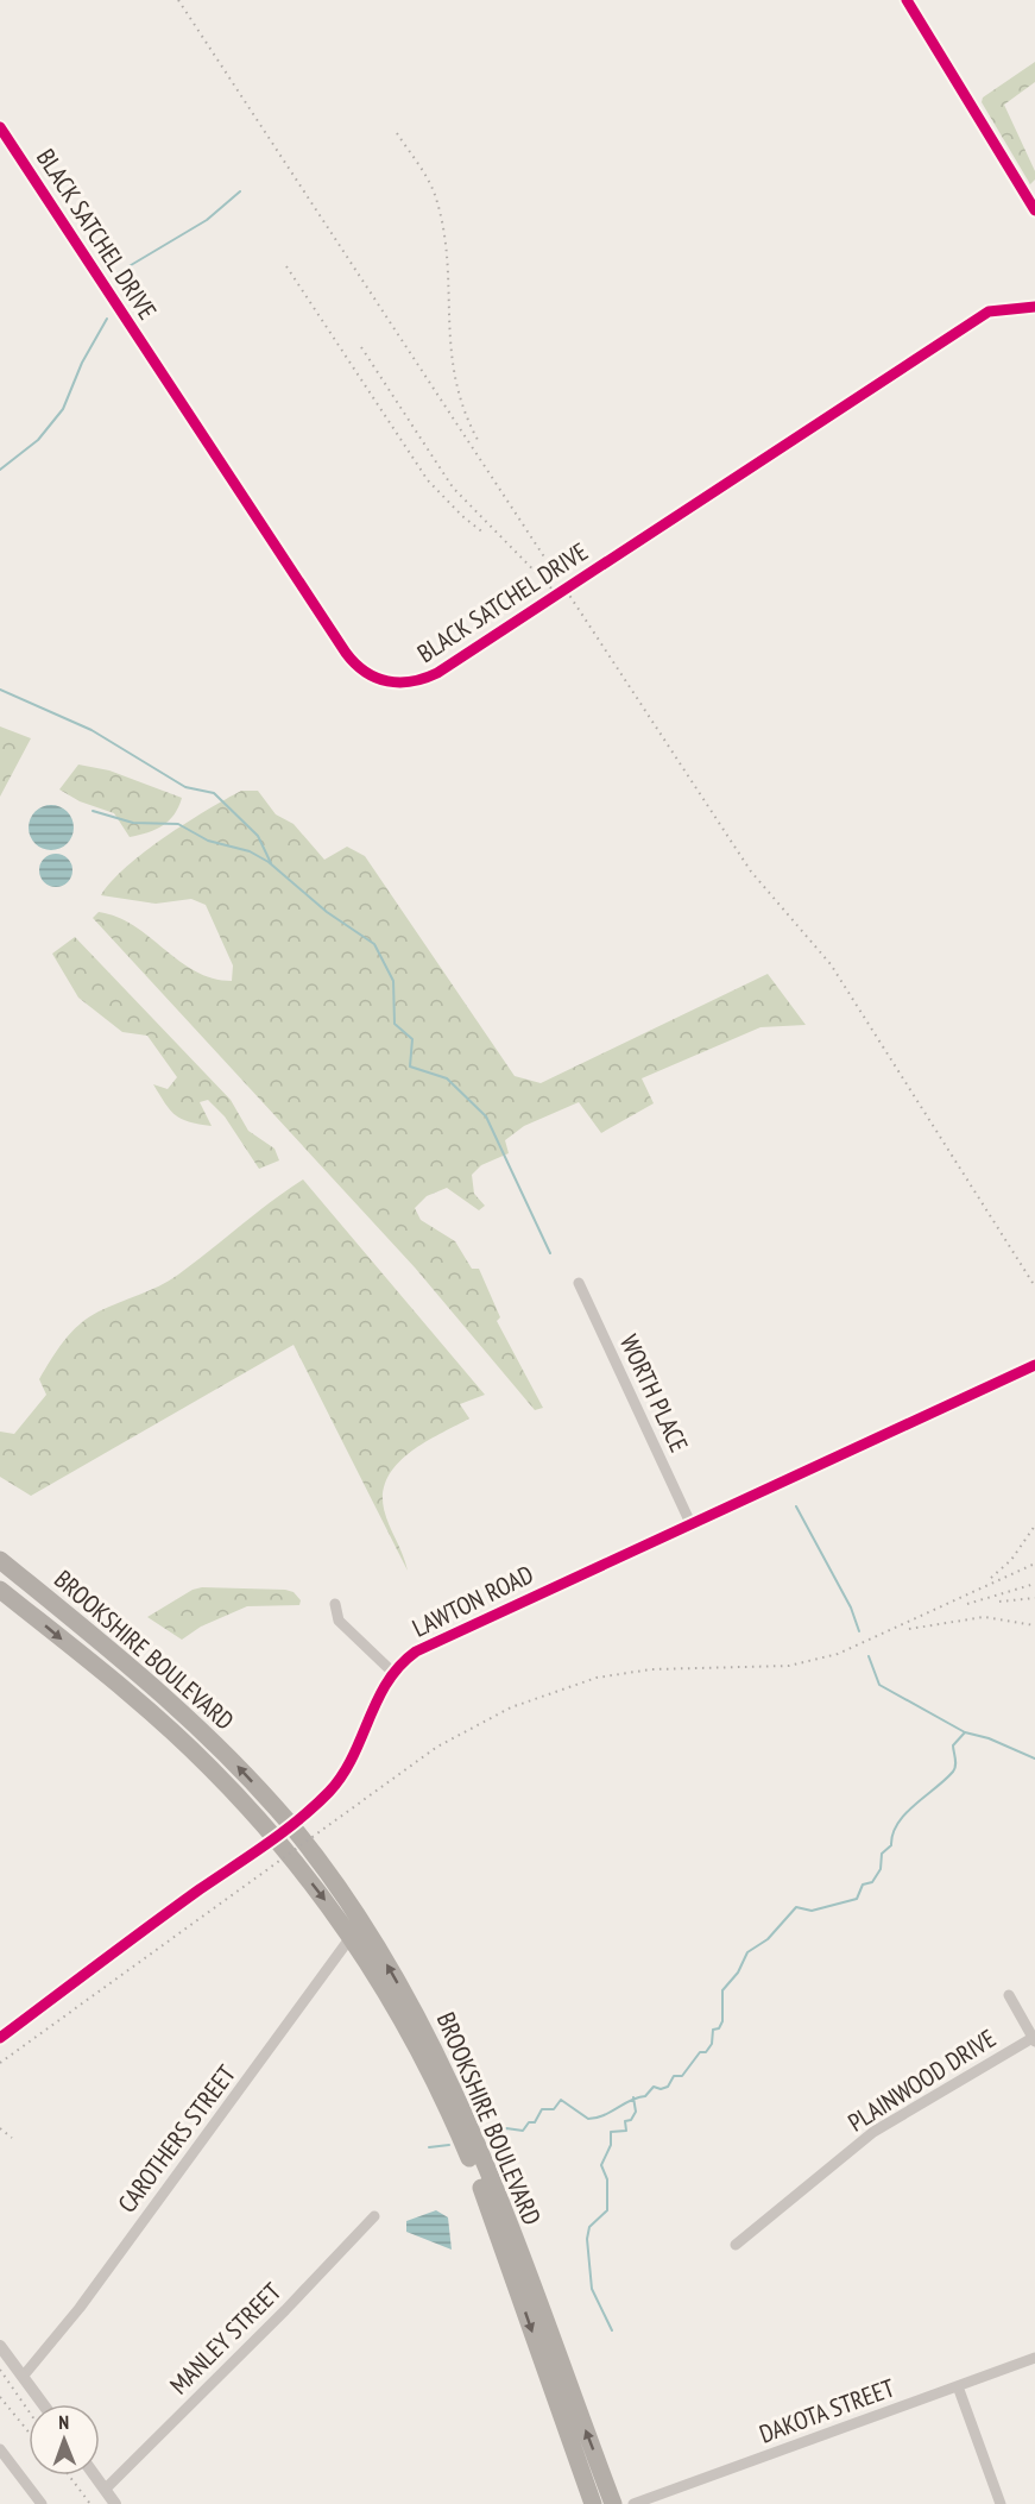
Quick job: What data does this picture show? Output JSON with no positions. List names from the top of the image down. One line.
{"streets":{"highway":["BROOKSHIRE BOULEVARD"],"street":["BLACK SATCHEL DRIVE","WORTH PLACE","LAWTON ROAD","PLAINWOOD DRIVE","CAROTHERS STREET","MANLEY STREET","DAKOTA STREET"]},"crossings":[["WORTH PLACE","LAWTON ROAD"],["LAWTON ROAD","BROOKSHIRE BOULEVARD"],["BROOKSHIRE BOULEVARD","CAROTHERS STREET"]],"north":"top"}
